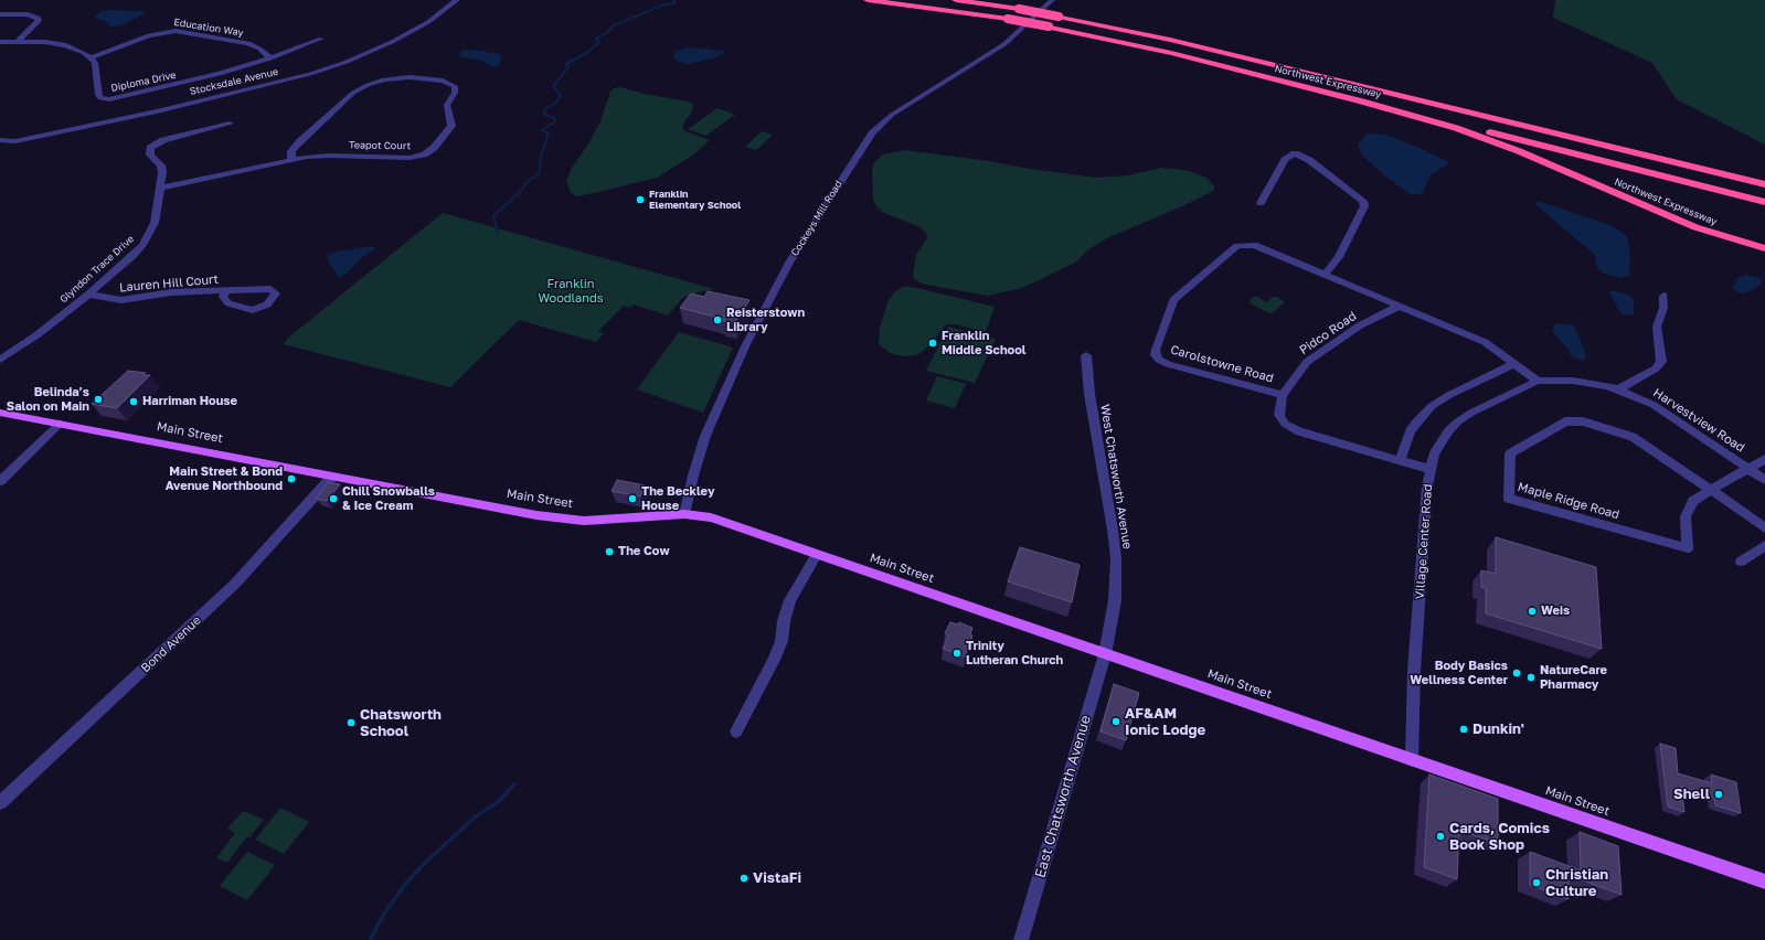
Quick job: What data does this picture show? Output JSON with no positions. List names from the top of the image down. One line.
{"streets":{"highway":["Northwest Expressway"],"main road":["Main Street"],"street":["Education Way","Diploma Drive","Stocksdale Avenue","Teapot Court","Cockeys Mill Road","Glyndon Trace Drive","Lauren Hill Court","Pidco Road","Carolstowne Road","Harvestview Road","West Chatsworth Avenue","Maple Ridge Road","Village Center Road","Bond Avenue","East Chatsworth Avenue"]},"crossings":[["Education Way","Diploma Drive"],["Teapot Court","Glyndon Trace Drive"],["Cockeys Mill Road","Main Street"],["Glyndon Trace Drive","Lauren Hill Court"],["Pidco Road","Carolstowne Road"],["Carolstowne Road","Harvestview Road"],["Carolstowne Road","Village Center Road"],["Harvestview Road","Maple Ridge Road"],["Harvestview Road","Village Center Road"],["Main Street","West Chatsworth Avenue"],["Main Street","Village Center Road"],["Main Street","Bond Avenue"],["Main Street","East Chatsworth Avenue"],["West Chatsworth Avenue","East Chatsworth Avenue"]],"parks":["Franklin Woodlands"],"places":["Franklin Elementary School","Reisterstown Library","Franklin Middle School","Belinda’s Salon on Main","Harriman House","Main Street & Bond Avenue Northbound","Chill Snowballs & Ice Cream","The Beckley House","The Cow","Weis","Trinity Lutheran Church","Body Basics Wellness Center","NatureCare Pharmacy","AF&AM Ionic Lodge","Chatsworth School","Dunkin'","Shell","Cards, Comics Book Shop","VistaFi","Christian Culture"]}
